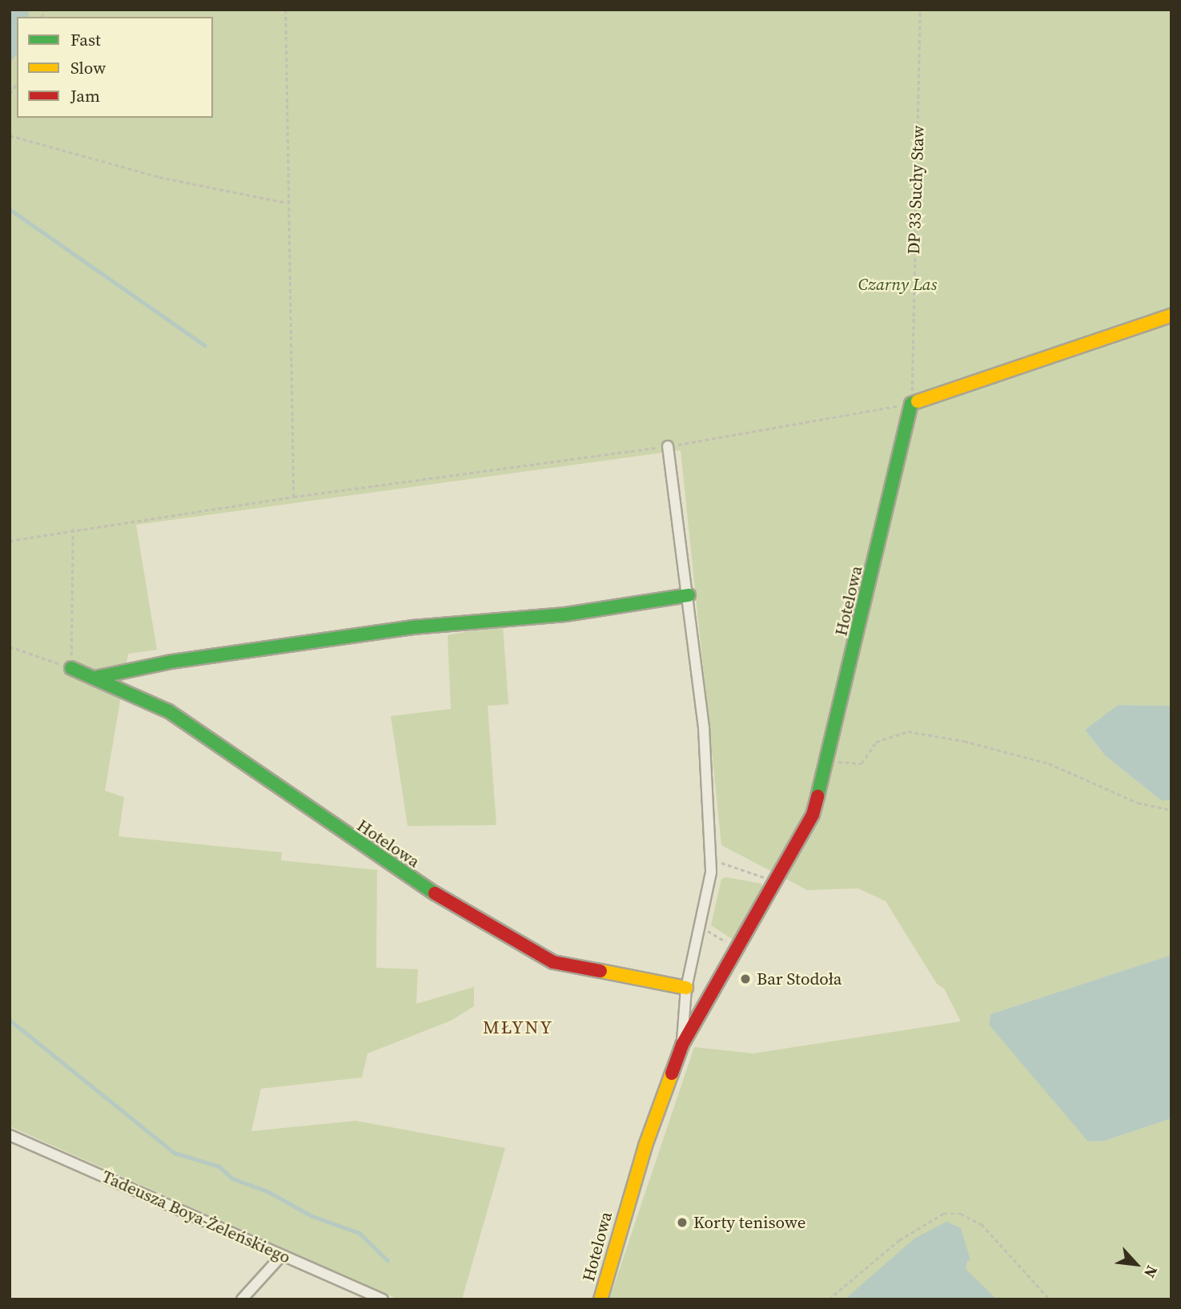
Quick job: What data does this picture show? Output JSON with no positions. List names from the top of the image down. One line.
{"streets":{"street":["Hotelowa","Tadeusza Boya-Żeleńskiego"],"path":["DP 33 Suchy Staw"]},"crossings":[["DP 33 Suchy Staw","Hotelowa"]],"districts":["MŁYNY"],"parks":["Czarny Las"],"places":["Bar Stodoła","Korty tenisowe"],"legend":["Fast","Slow","Jam"],"north":"bottom right"}
